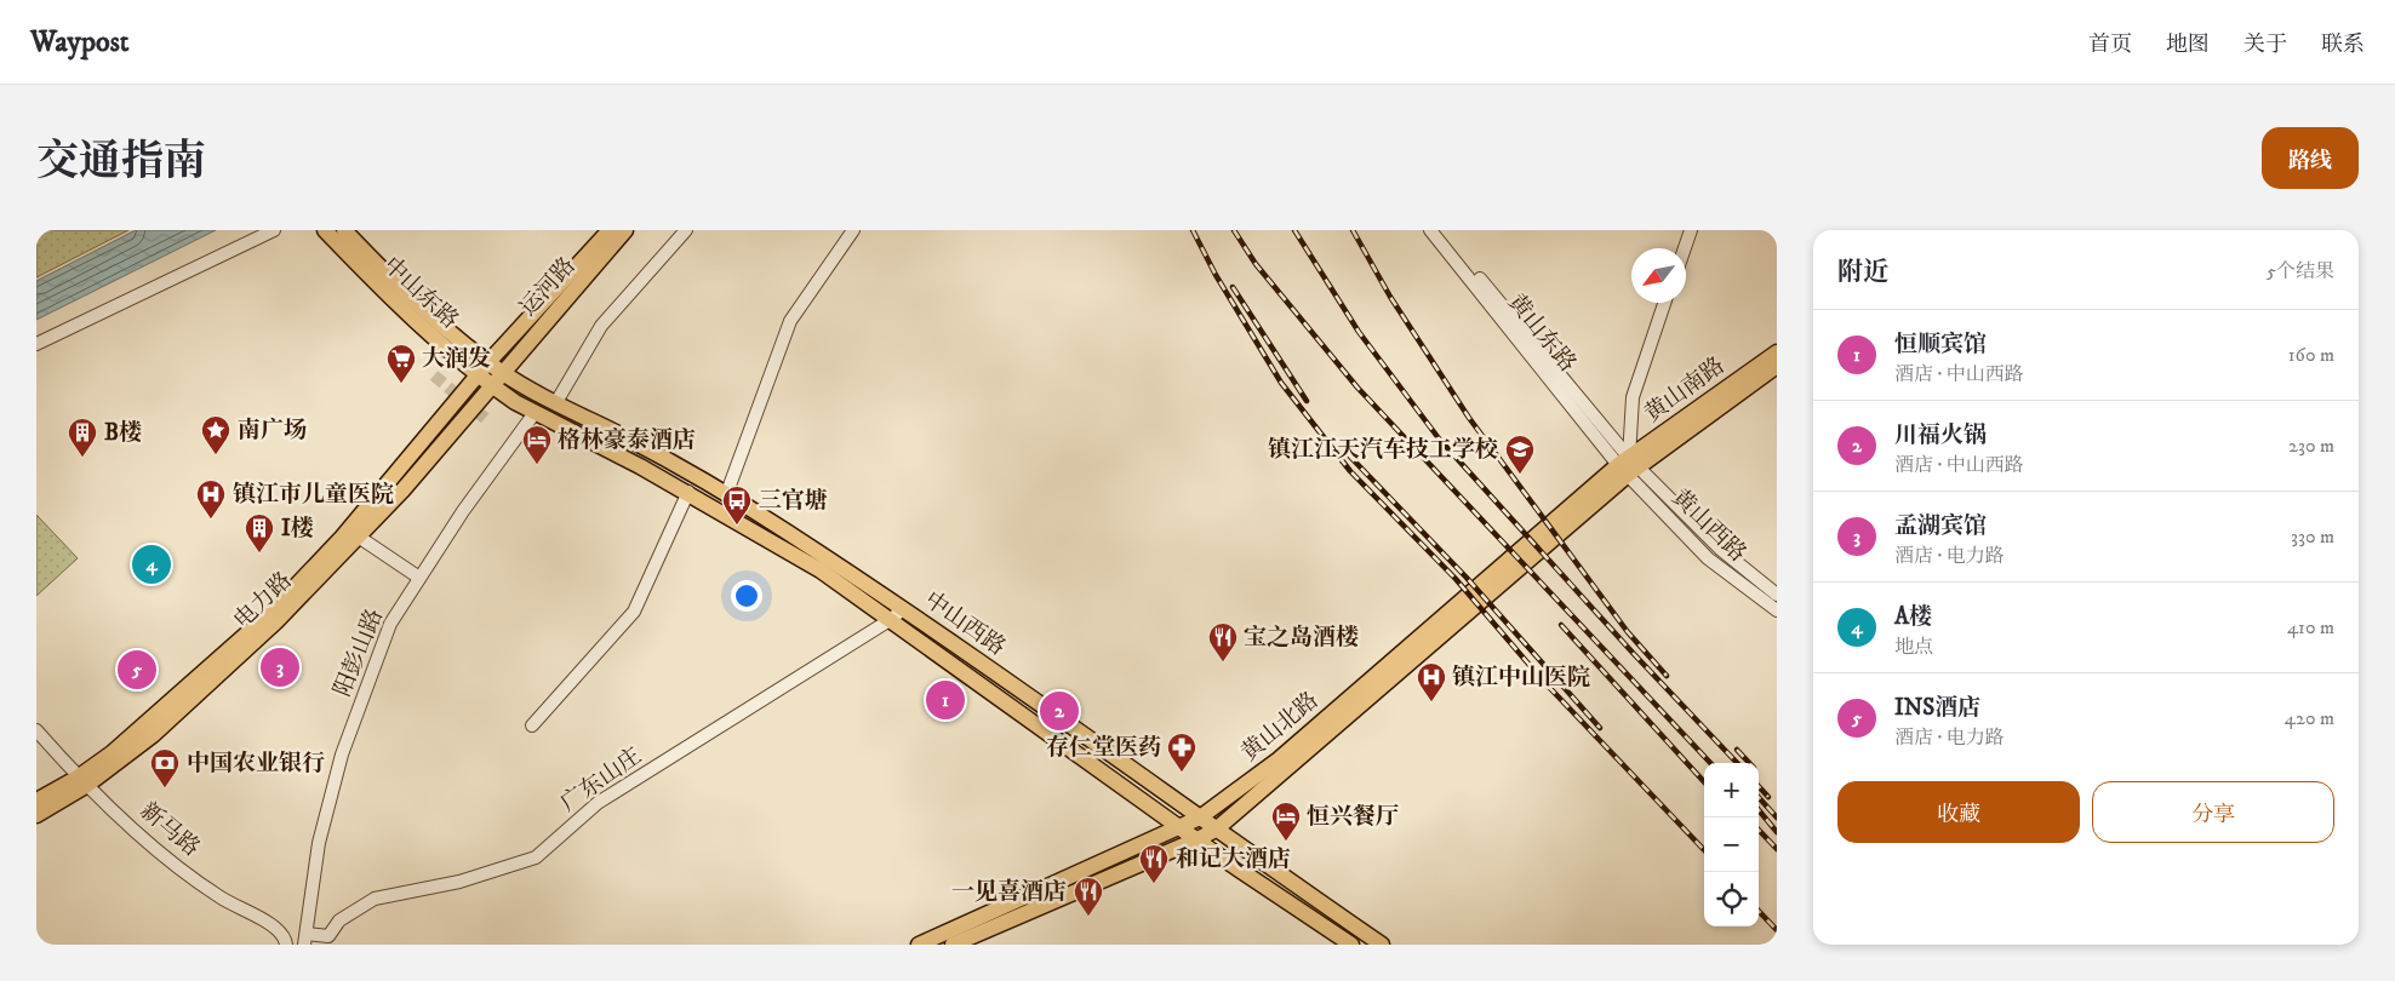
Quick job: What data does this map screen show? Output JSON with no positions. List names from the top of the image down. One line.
{"streets":{"main road":["运河路","中山东路","黄山南路","电力路","中山西路","黄山北路"],"street":["黄山东路","黄山西路","阳彭山路","广东山庄","新马路"]},"crossings":[["运河路","中山东路"],["运河路","电力路"],["运河路","中山西路"],["中山东路","电力路"],["中山东路","中山西路"],["黄山东路","黄山南路"],["黄山东路","黄山西路"],["黄山东路","黄山北路"],["黄山南路","黄山西路"],["黄山南路","黄山北路"],["黄山西路","黄山北路"],["电力路","中山西路"],["电力路","新马路"],["中山西路","阳彭山路"],["中山西路","黄山北路"],["中山西路","广东山庄"],["阳彭山路","广东山庄"]],"places":{"supermarket":["大润发"],"place":["南广场"],"building":["B楼","I楼"],"hotel":["格林豪泰酒店","恒兴餐厅"],"school or university":["镇江江天汽车技工学校"],"hospital":["镇江市儿童医院","镇江中山医院"],"bus stop":["三官塘"],"restaurant":["宝之岛酒楼","和记大酒店","一见喜酒店"],"pharmacy":["存仁堂医药"],"bank":["中国农业银行"]},"north":"bottom left","page":{"header":"Waypost","nav":["首页","地图","关于","联系"],"title":"交通指南","buttons":["路线",["收藏","分享"]],"heading":["附近","5个结果"],"list":[{"mark":"1","name":"恒顺宾馆","note":"酒店 · 中山西路","value":"160 m"},{"mark":"2","name":"川福火锅","note":"酒店 · 中山西路","value":"230 m"},{"mark":"3","name":"孟湖宾馆","note":"酒店 · 电力路","value":"330 m"},{"mark":"4","name":"A楼","note":"地点","value":"410 m"},{"mark":"5","name":"INS酒店","note":"酒店 · 电力路","value":"420 m"}],"pins":["4","3","5","1","2"],"map_buttons":["+","−"]}}
